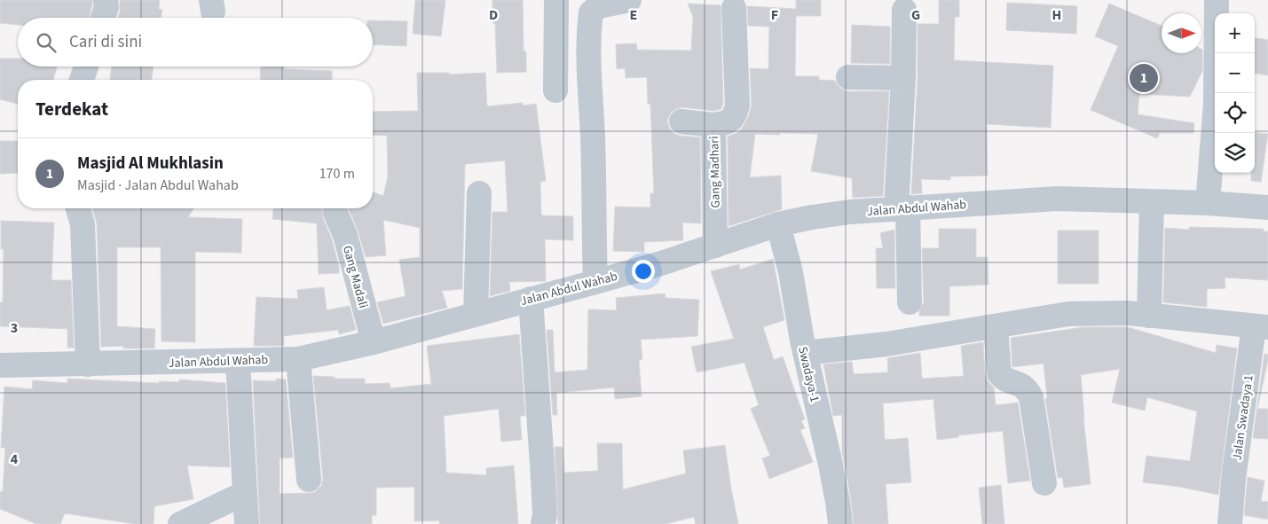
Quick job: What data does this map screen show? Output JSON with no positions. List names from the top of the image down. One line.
{"streets":{"street":["Gang Madhari","Jalan Abdul Wahab","Gang Madali","Swadaya-1","Jalan Swadaya 1"]},"crossings":[["Gang Madhari","Jalan Abdul Wahab"],["Jalan Abdul Wahab","Gang Madali"],["Jalan Abdul Wahab","Swadaya-1"]],"north":"right","page":{"map_buttons":["+","−"],"search":"Cari di sini","pins":"1","heading":"Terdekat","list":[{"mark":"1","name":"Masjid Al Mukhlasin","note":"Masjid · Jalan Abdul Wahab","value":"170 m"}]},"grid":{"columns":["D","E","F","G","H"],"rows":["3","4"]}}
